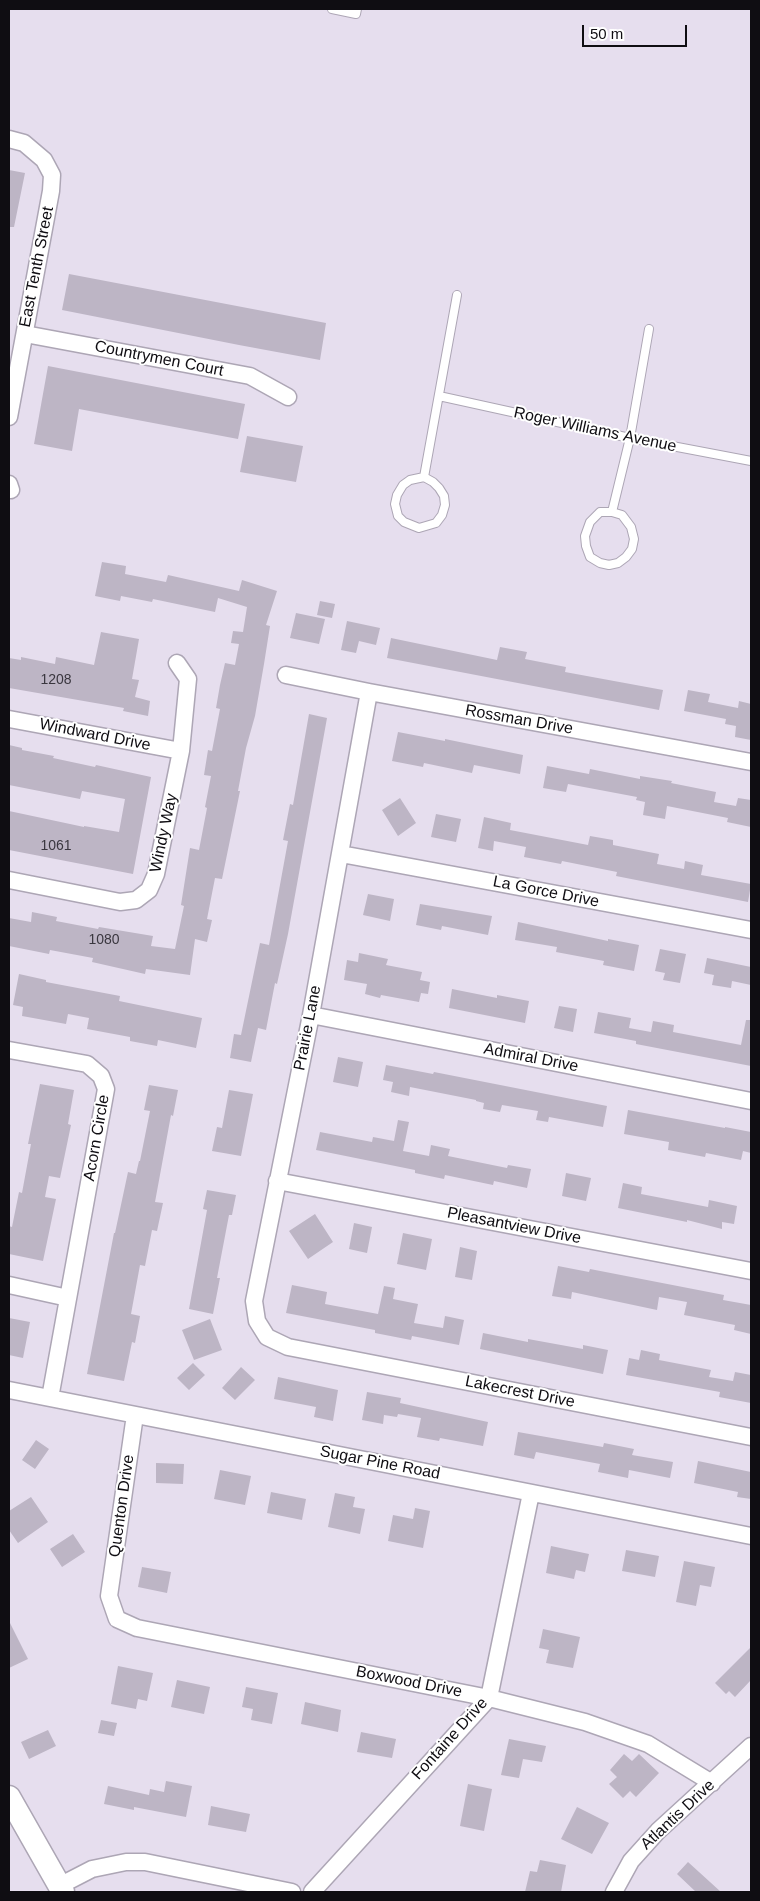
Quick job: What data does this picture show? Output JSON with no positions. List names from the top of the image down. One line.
{"streets":{"street":["East Tenth Street","Countrymen Court","Rossman Drive","Windward Drive","Windy Way","La Gorce Drive","Prairie Lane","Admiral Drive","Acorn Circle","Pleasantview Drive","Lakecrest Drive","Sugar Pine Road","Quenton Drive","Boxwood Drive","Fontaine Drive","Atlantis Drive"],"lane":["Roger Williams Avenue"]},"crossings":[["East Tenth Street","Countrymen Court"],["Rossman Drive","Prairie Lane"],["Windward Drive","Windy Way"],["La Gorce Drive","Prairie Lane"],["Prairie Lane","Admiral Drive"],["Prairie Lane","Pleasantview Drive"],["Prairie Lane","Lakecrest Drive"],["Acorn Circle","Sugar Pine Road"],["Sugar Pine Road","Quenton Drive"],["Sugar Pine Road","Fontaine Drive"],["Quenton Drive","Boxwood Drive"],["Boxwood Drive","Fontaine Drive"],["Boxwood Drive","Atlantis Drive"]],"house_numbers":["1208","1061","1080"],"scale_bar":"50 m"}
